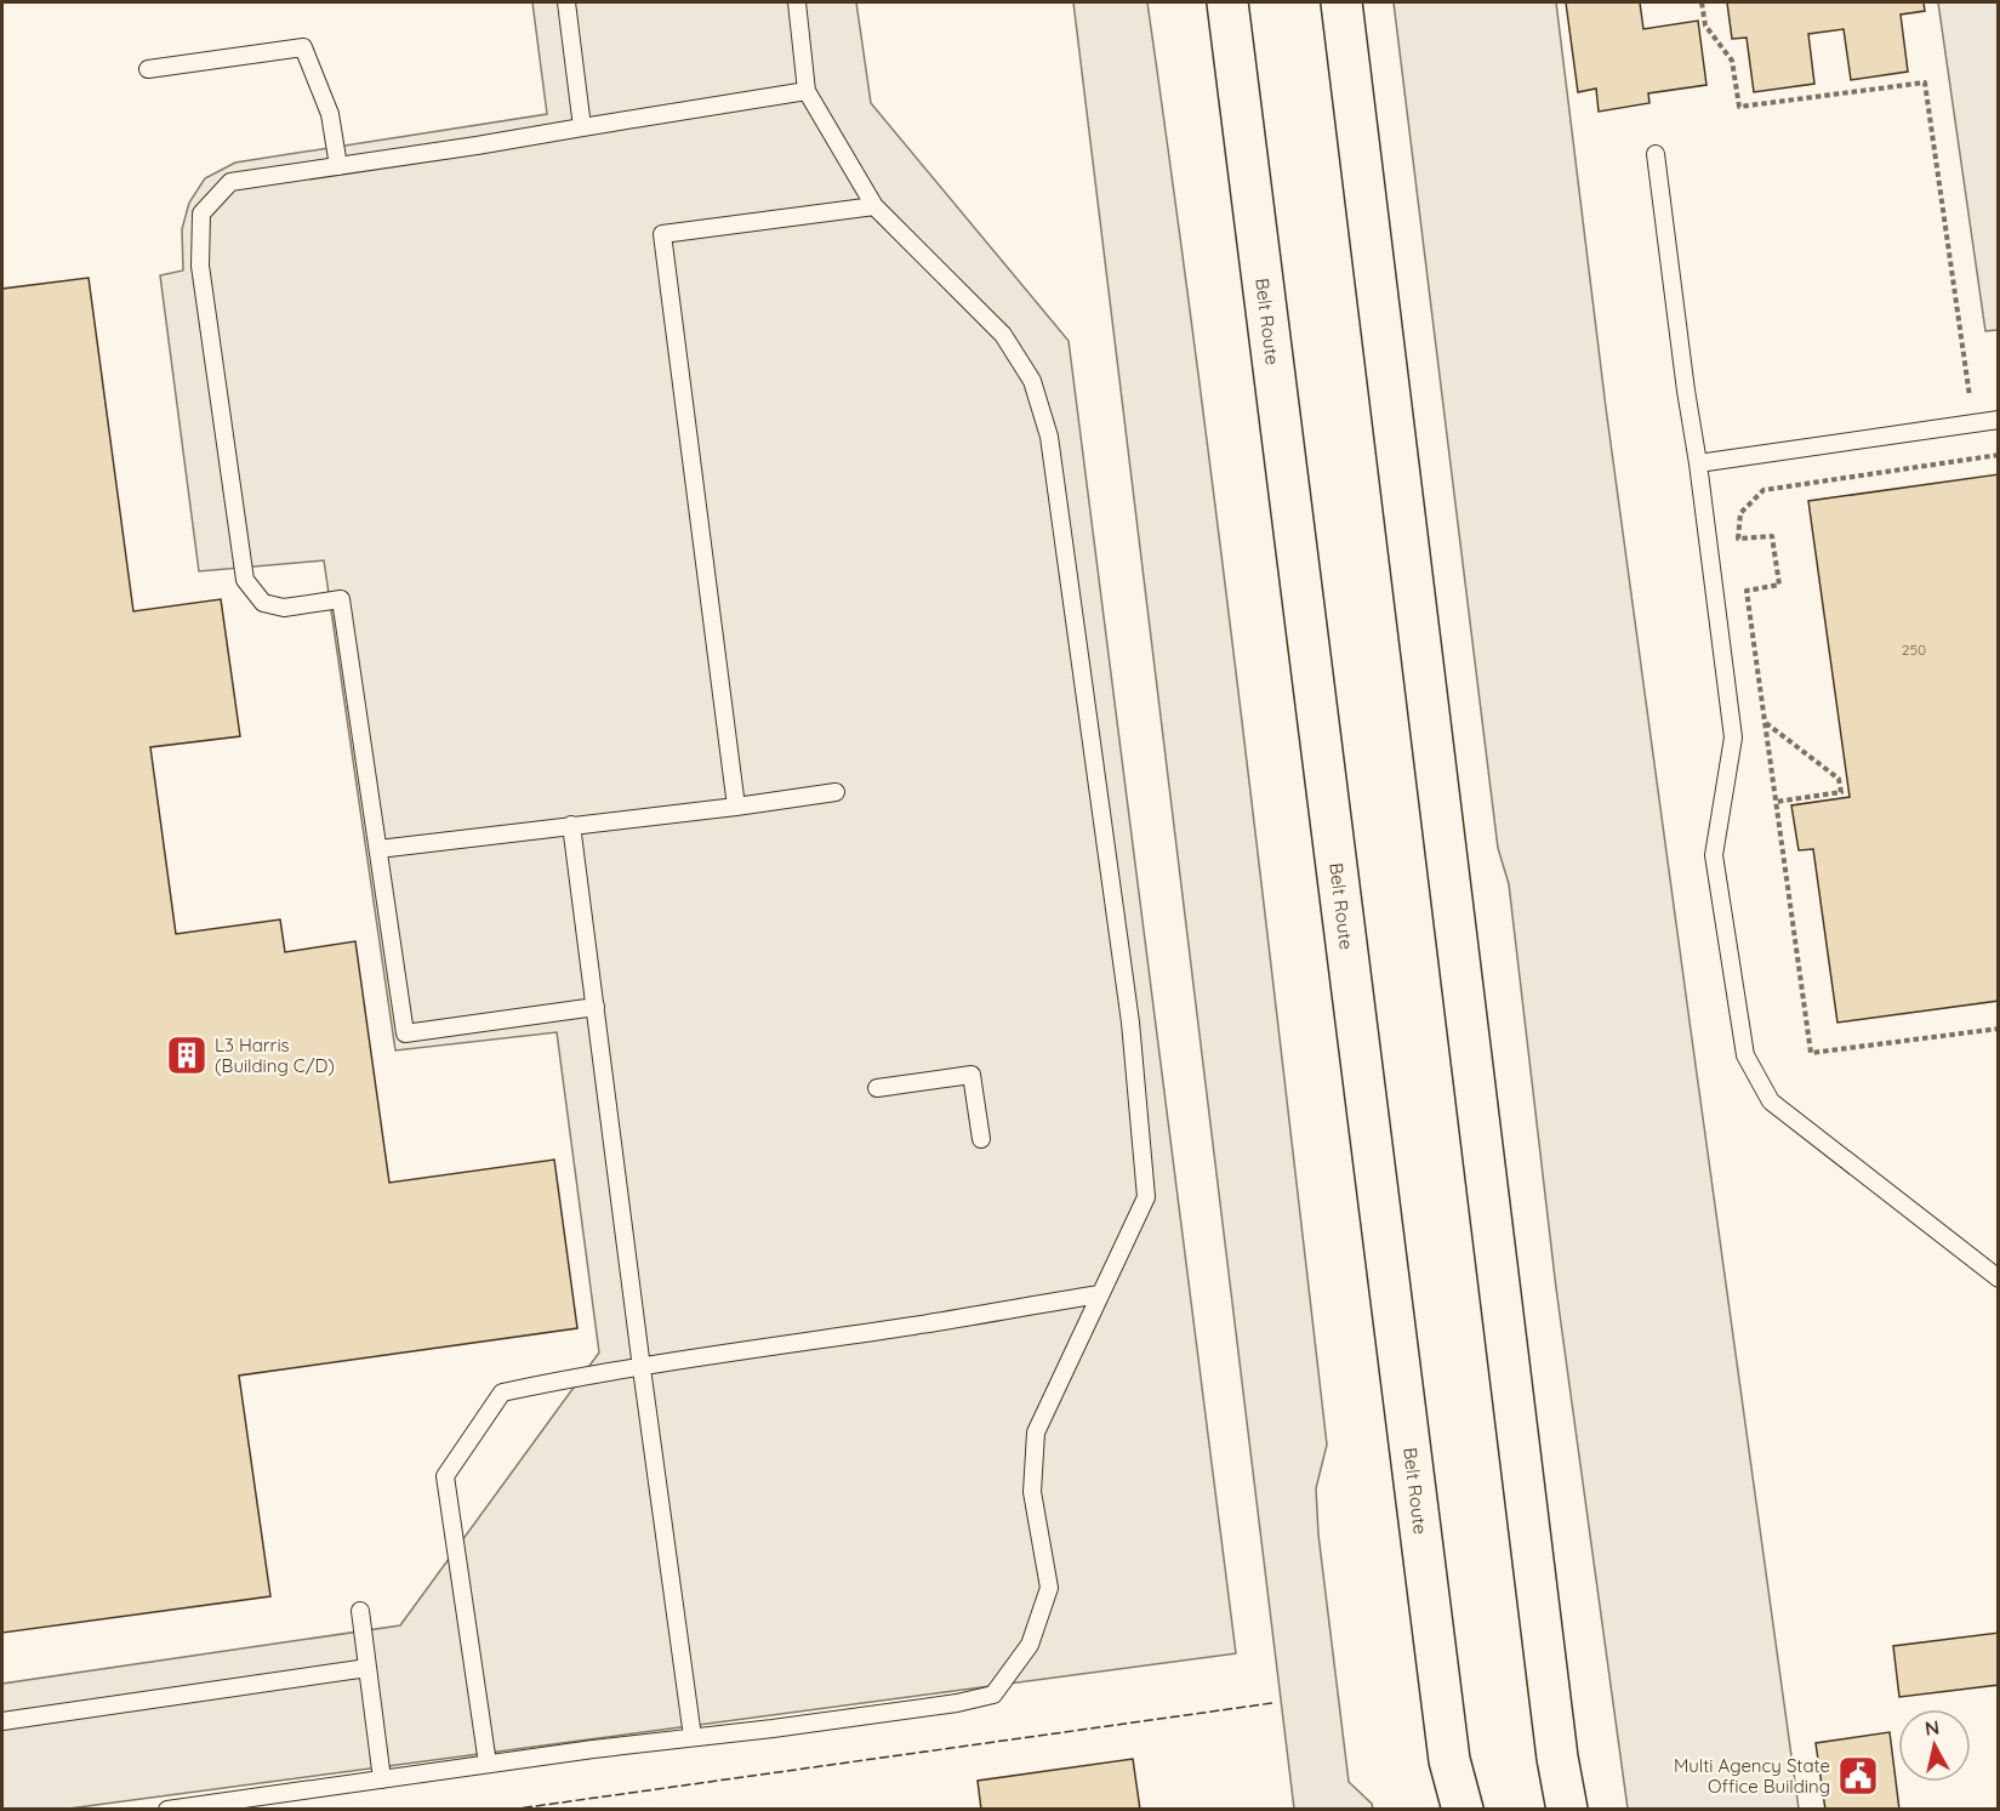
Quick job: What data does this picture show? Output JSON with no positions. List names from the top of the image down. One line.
{"streets":{"highway":["Belt Route"]},"places":{"building":["L3 Harris (Building C/D)"],"public building":["Multi Agency State Office Building"]},"house_numbers":["250"],"north":"top"}
